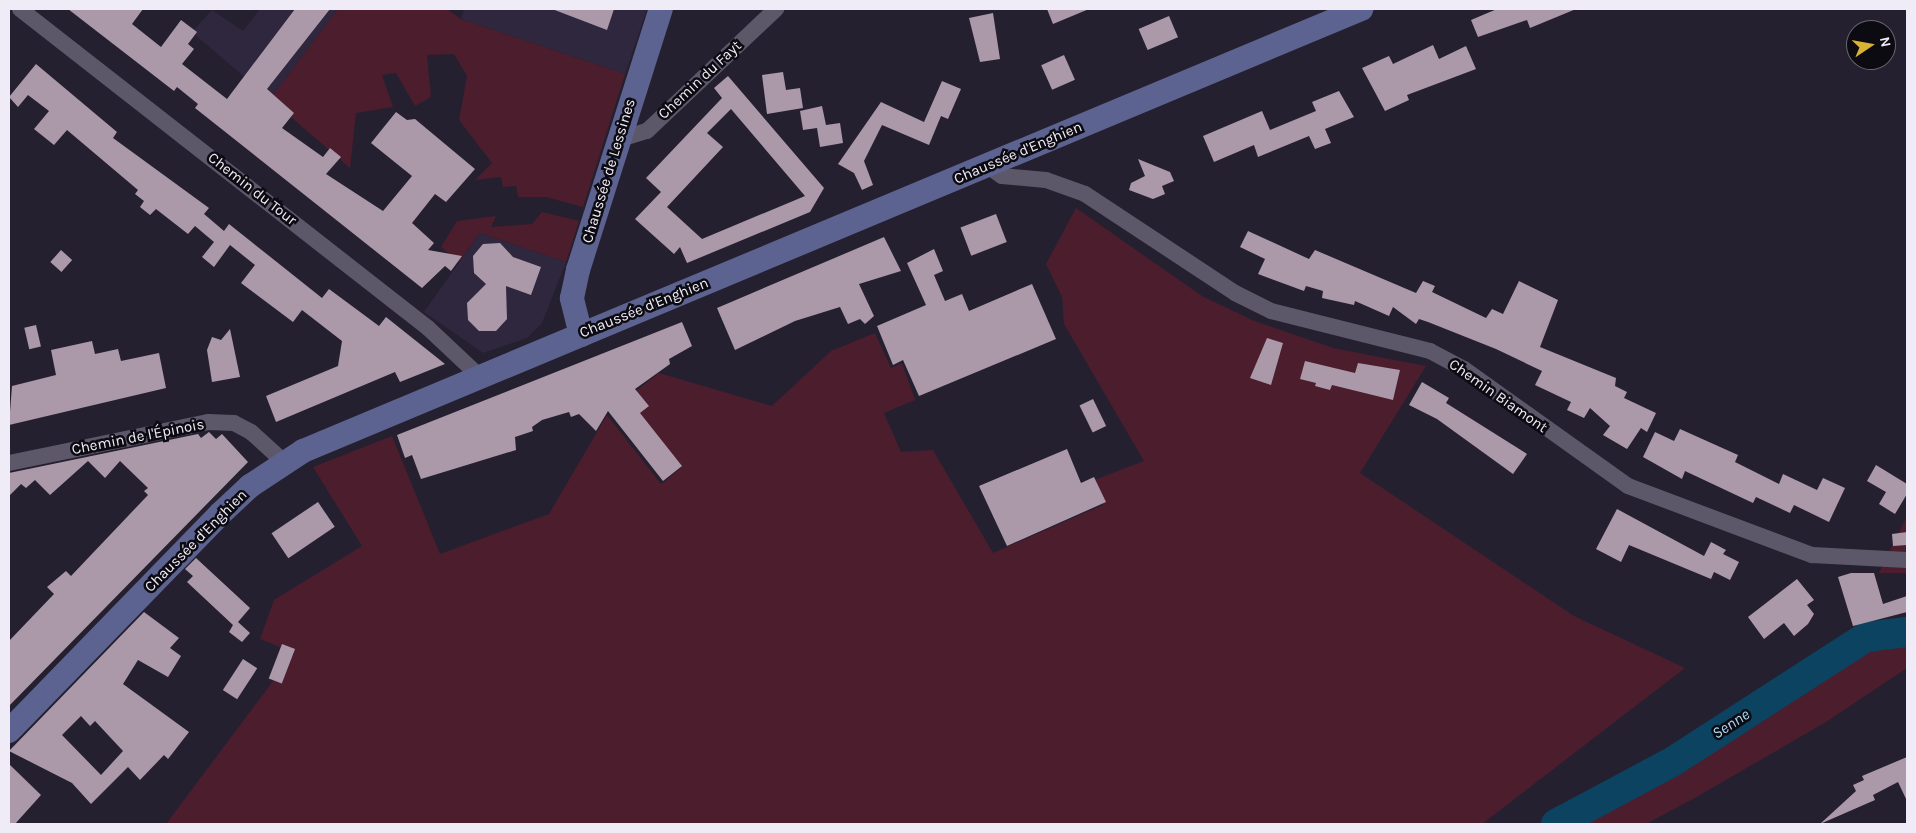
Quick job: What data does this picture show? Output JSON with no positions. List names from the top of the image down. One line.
{"streets":{"main road":["Chaussée d'Enghien","Chaussée de Lessines"],"street":["Chemin du Fayt","Chemin du Tour","Chemin Biamont","Chemin de l'Épinois"]},"crossings":[["Chemin du Fayt","Chaussée de Lessines"],["Chaussée d'Enghien","Chaussée de Lessines"],["Chaussée d'Enghien","Chemin du Tour"],["Chaussée d'Enghien","Chemin Biamont"],["Chaussée d'Enghien","Chemin de l'Épinois"]],"water":["Senne"],"north":"right"}
